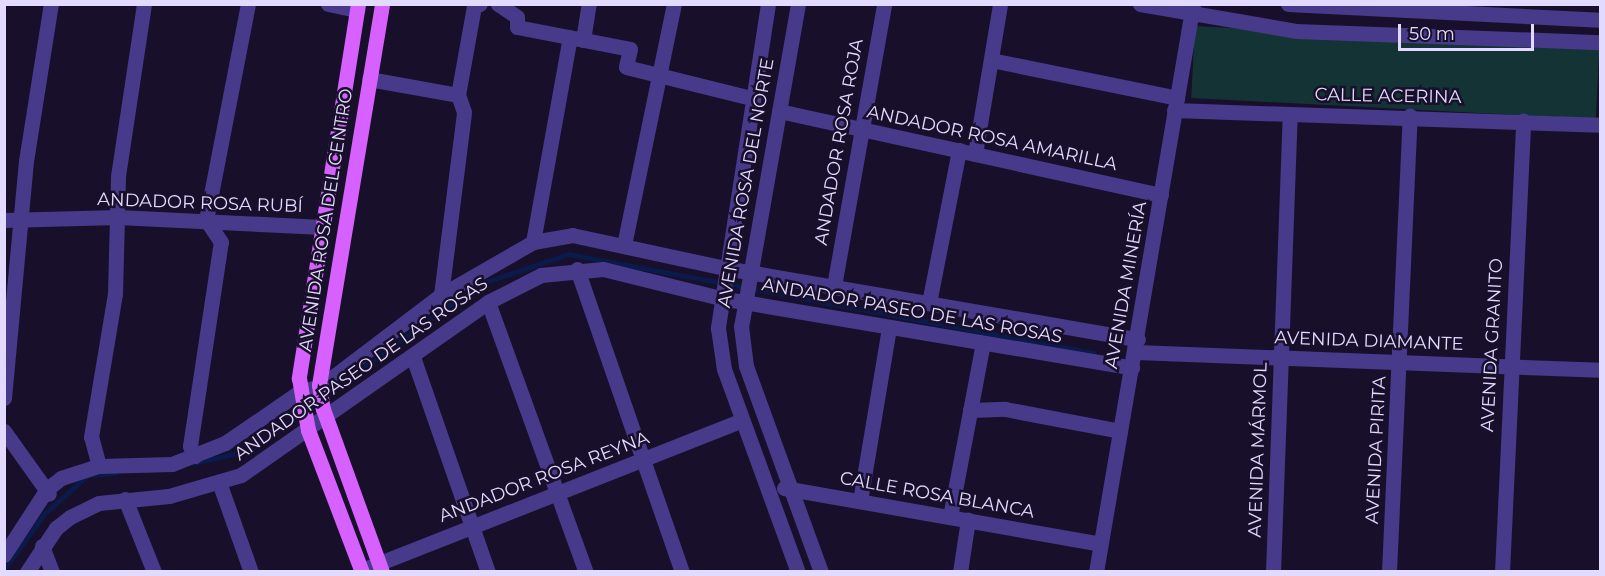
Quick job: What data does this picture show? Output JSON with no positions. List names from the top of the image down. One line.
{"streets":{"main road":["AVENIDA ROSA DEL CENTRO"],"street":["CALLE ACERINA","ANDADOR ROSA AMARILLA","ANDADOR ROSA ROJA","AVENIDA ROSA DEL NORTE","ANDADOR ROSA RUBÍ","AVENIDA MINERÍA","ANDADOR PASEO DE LAS ROSAS","AVENIDA DIAMANTE","AVENIDA GRANITO","AVENIDA MÁRMOL","AVENIDA PIRITA","ANDADOR ROSA REYNA","CALLE ROSA BLANCA"]},"crossings":[["CALLE ACERINA","AVENIDA MINERÍA"],["CALLE ACERINA","AVENIDA GRANITO"],["CALLE ACERINA","AVENIDA MÁRMOL"],["CALLE ACERINA","AVENIDA PIRITA"],["ANDADOR ROSA AMARILLA","ANDADOR ROSA ROJA"],["ANDADOR ROSA AMARILLA","AVENIDA ROSA DEL NORTE"],["ANDADOR ROSA AMARILLA","AVENIDA MINERÍA"],["ANDADOR ROSA ROJA","ANDADOR PASEO DE LAS ROSAS"],["AVENIDA ROSA DEL NORTE","ANDADOR PASEO DE LAS ROSAS"],["AVENIDA ROSA DEL NORTE","ANDADOR ROSA REYNA"],["AVENIDA ROSA DEL NORTE","CALLE ROSA BLANCA"],["ANDADOR ROSA RUBÍ","AVENIDA ROSA DEL CENTRO"],["AVENIDA ROSA DEL CENTRO","ANDADOR PASEO DE LAS ROSAS"],["AVENIDA ROSA DEL CENTRO","ANDADOR ROSA REYNA"],["AVENIDA MINERÍA","ANDADOR PASEO DE LAS ROSAS"],["AVENIDA MINERÍA","AVENIDA DIAMANTE"],["AVENIDA MINERÍA","CALLE ROSA BLANCA"],["ANDADOR PASEO DE LAS ROSAS","AVENIDA DIAMANTE"],["AVENIDA DIAMANTE","AVENIDA GRANITO"],["AVENIDA DIAMANTE","AVENIDA MÁRMOL"],["AVENIDA DIAMANTE","AVENIDA PIRITA"]],"scale_bar":"50 m"}
